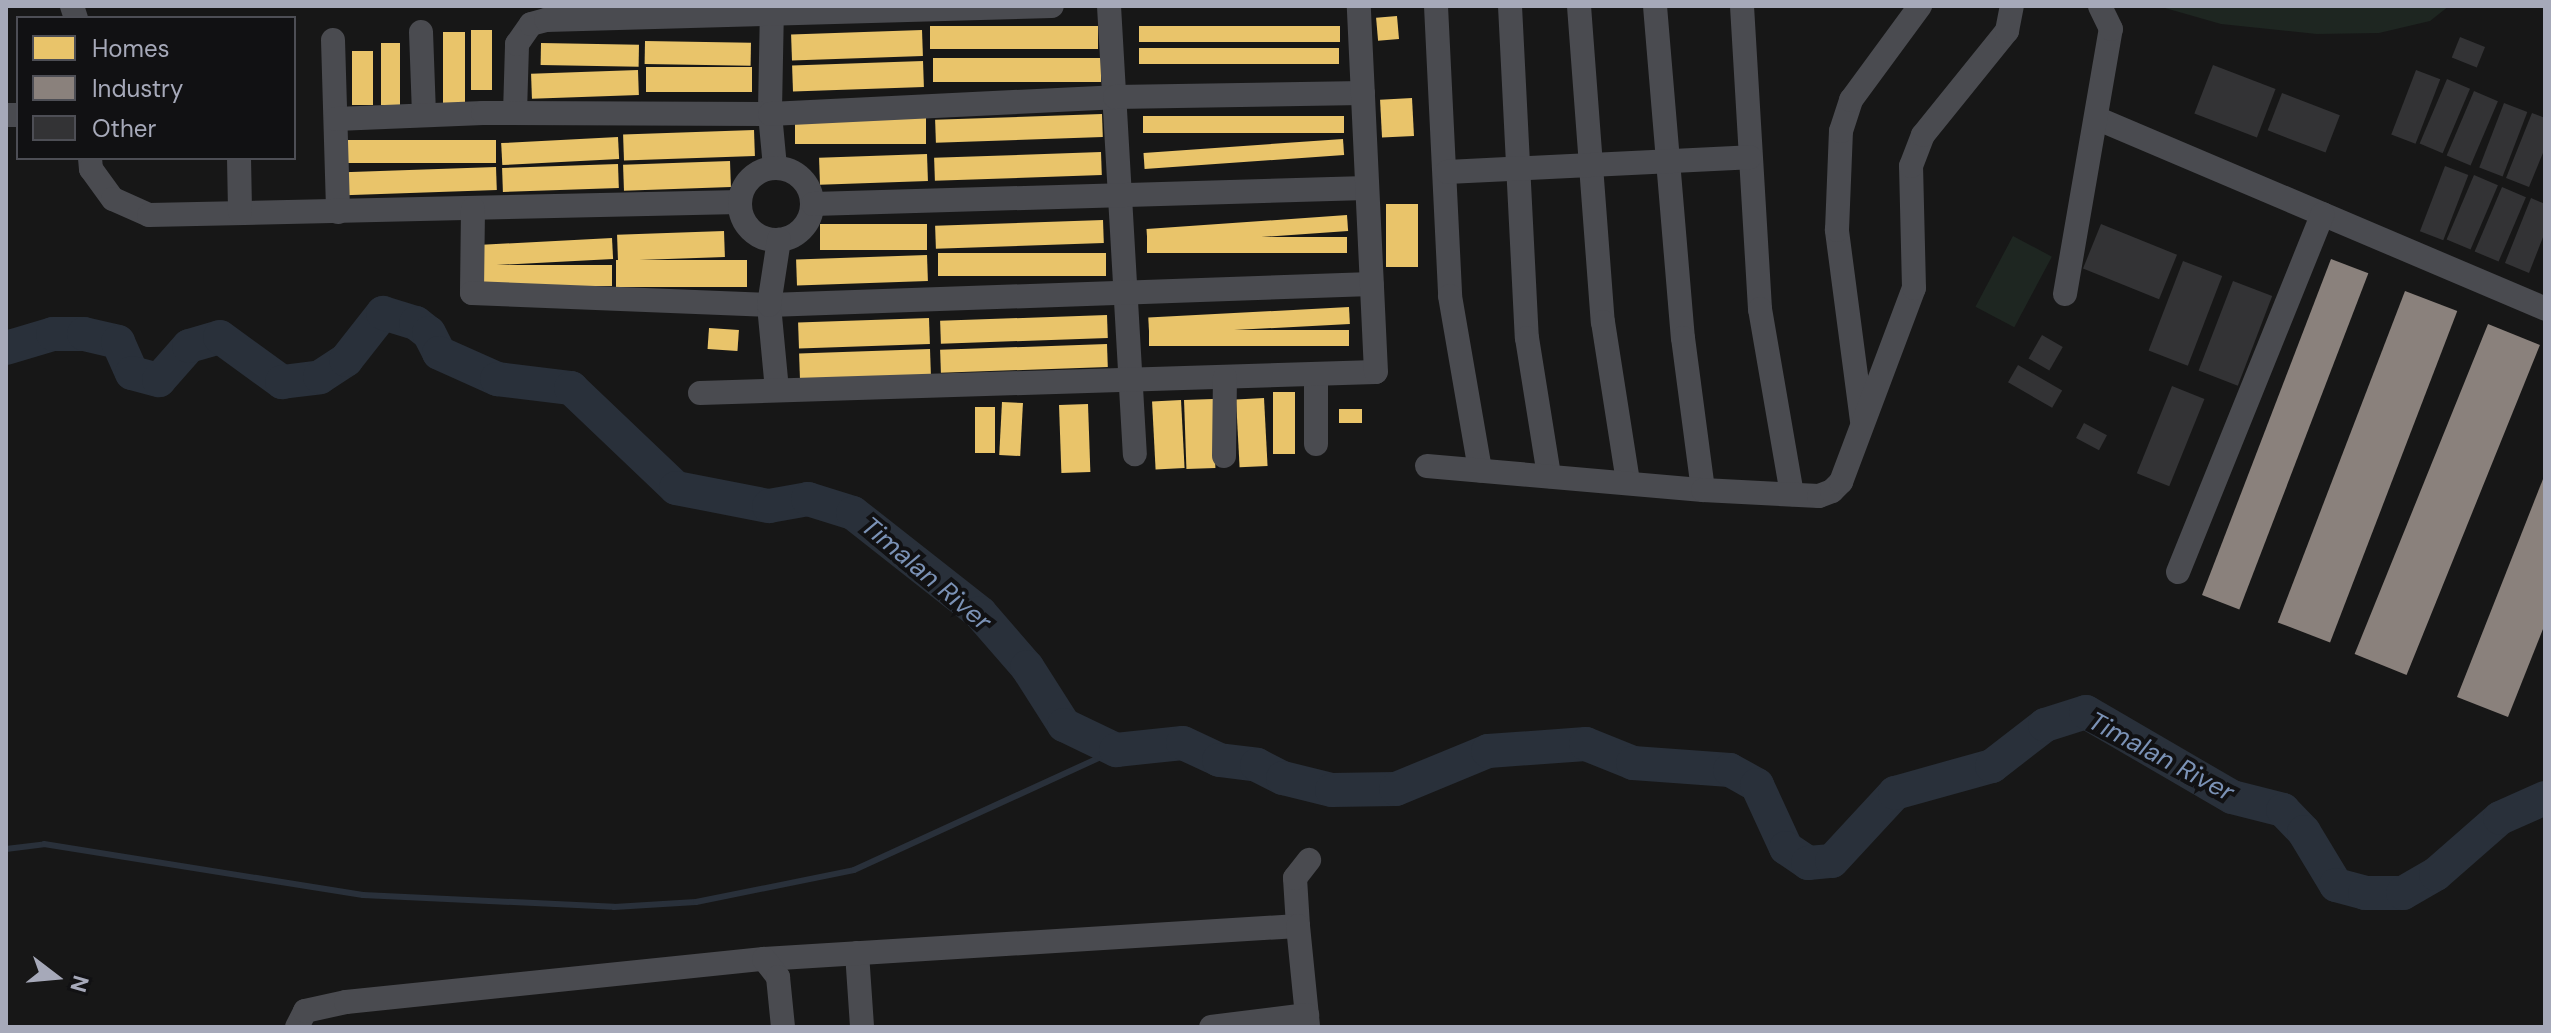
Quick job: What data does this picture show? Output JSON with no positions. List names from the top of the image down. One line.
{"water":["Timalan River"],"legend":["Homes","Industry","Other"],"north":"right"}
